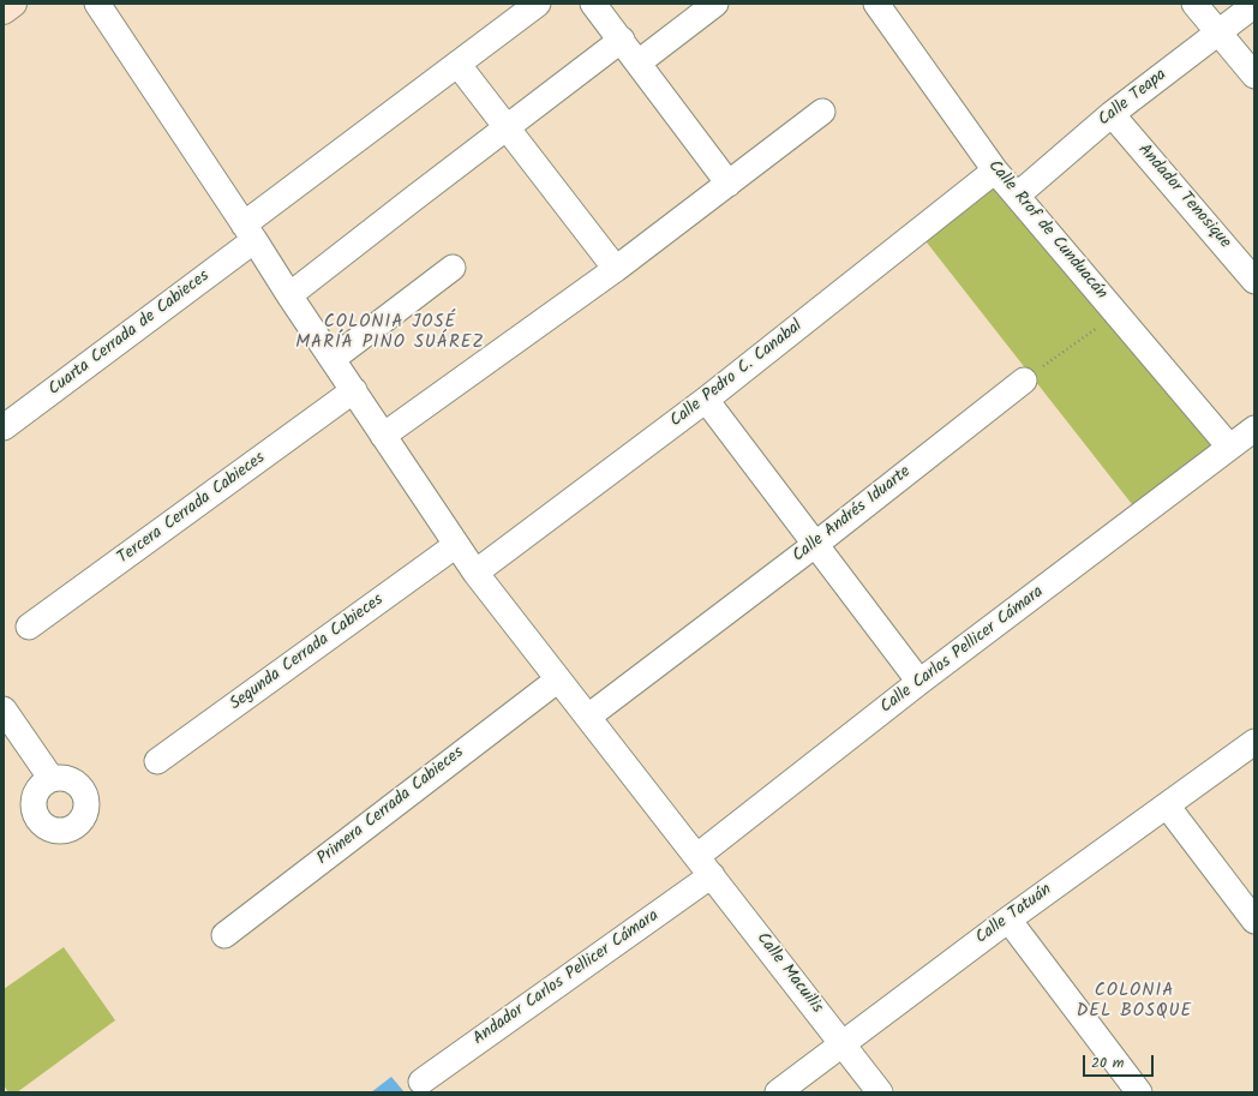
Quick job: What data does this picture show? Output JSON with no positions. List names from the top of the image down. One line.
{"streets":{"street":["Calle Teapa","Andador Tenosique","Calle Rrof de Cunduacán","Cuarta Cerrada de Cabieces","Calle Pedro C. Canabal","Tercera Cerrada Cabieces","Calle Andrés Iduarte","Calle Carlos Pellicer Cámara","Segunda Cerrada Cabieces","Primera Cerrada Cabieces","Calle Tatuán","Calle Macuilis","Andador Carlos Pellicer Cámara"]},"crossings":[["Calle Teapa","Andador Tenosique"],["Calle Teapa","Calle Rrof de Cunduacán"],["Calle Rrof de Cunduacán","Calle Pedro C. Canabal"],["Calle Rrof de Cunduacán","Calle Carlos Pellicer Cámara"],["Cuarta Cerrada de Cabieces","Calle Macuilis"],["Calle Pedro C. Canabal","Calle Macuilis"],["Tercera Cerrada Cabieces","Calle Macuilis"],["Calle Andrés Iduarte","Calle Macuilis"],["Calle Carlos Pellicer Cámara","Calle Macuilis"],["Segunda Cerrada Cabieces","Calle Macuilis"],["Primera Cerrada Cabieces","Calle Macuilis"],["Calle Tatuán","Calle Macuilis"],["Calle Macuilis","Andador Carlos Pellicer Cámara"]],"districts":["COLONIA JOSÉ MARÍA PINO SUÁREZ","COLONIA DEL BOSQUE"],"scale_bar":"20 m"}
